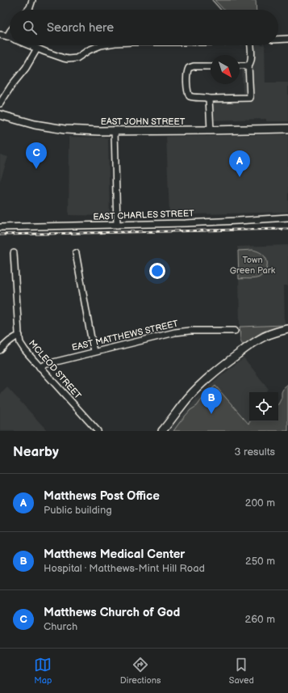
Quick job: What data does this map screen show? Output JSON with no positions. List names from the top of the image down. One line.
{"streets":{"main road":["EAST JOHN STREET"],"street":["EAST CHARLES STREET","EAST MATTHEWS STREET","MCLEOD STREET"]},"crossings":[["EAST MATTHEWS STREET","MCLEOD STREET"]],"parks":["Town Green Park"],"north":"bottom right","page":{"search":"Search here","pins":["C","A","B"],"heading":["Nearby","3 results"],"list":[{"mark":"A","name":"Matthews Post Office","note":"Public building","value":"200 m"},{"mark":"B","name":"Matthews Medical Center","note":"Hospital · Matthews-Mint Hill Road","value":"250 m"},{"mark":"C","name":"Matthews Church of God","note":"Church","value":"260 m"}],"nav":["Map","Directions","Saved"]}}
